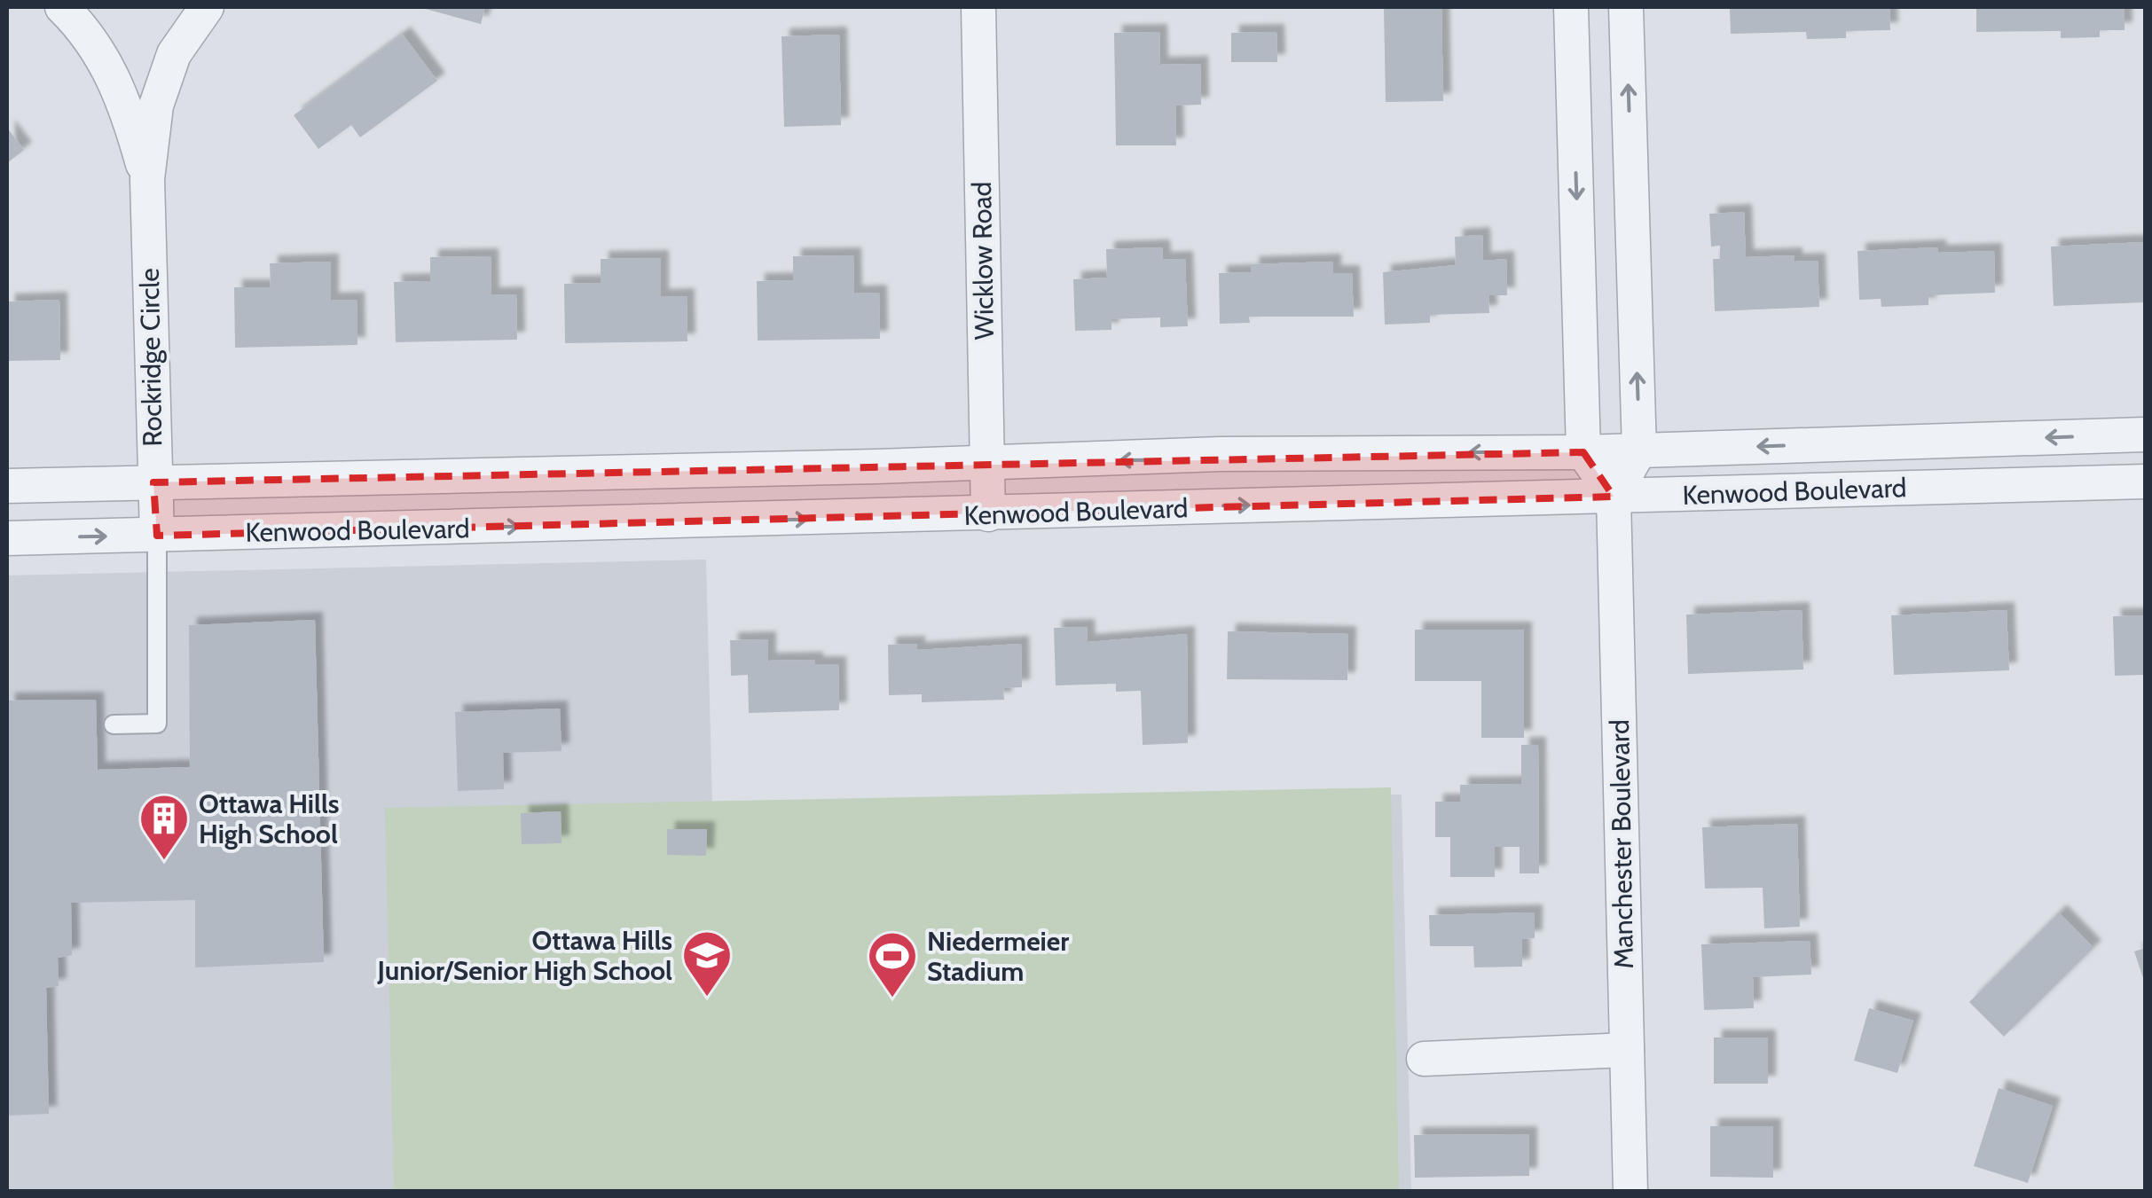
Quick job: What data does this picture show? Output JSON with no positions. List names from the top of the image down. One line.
{"streets":{"street":["Wicklow Road","Rockridge Circle","Kenwood Boulevard","Manchester Boulevard"]},"crossings":[["Wicklow Road","Kenwood Boulevard"],["Rockridge Circle","Kenwood Boulevard"],["Kenwood Boulevard","Manchester Boulevard"]],"places":{"building":["Ottawa Hills High School"],"school or university":["Ottawa Hills Junior/Senior High School"],"sports":["Niedermeier Stadium"]}}
